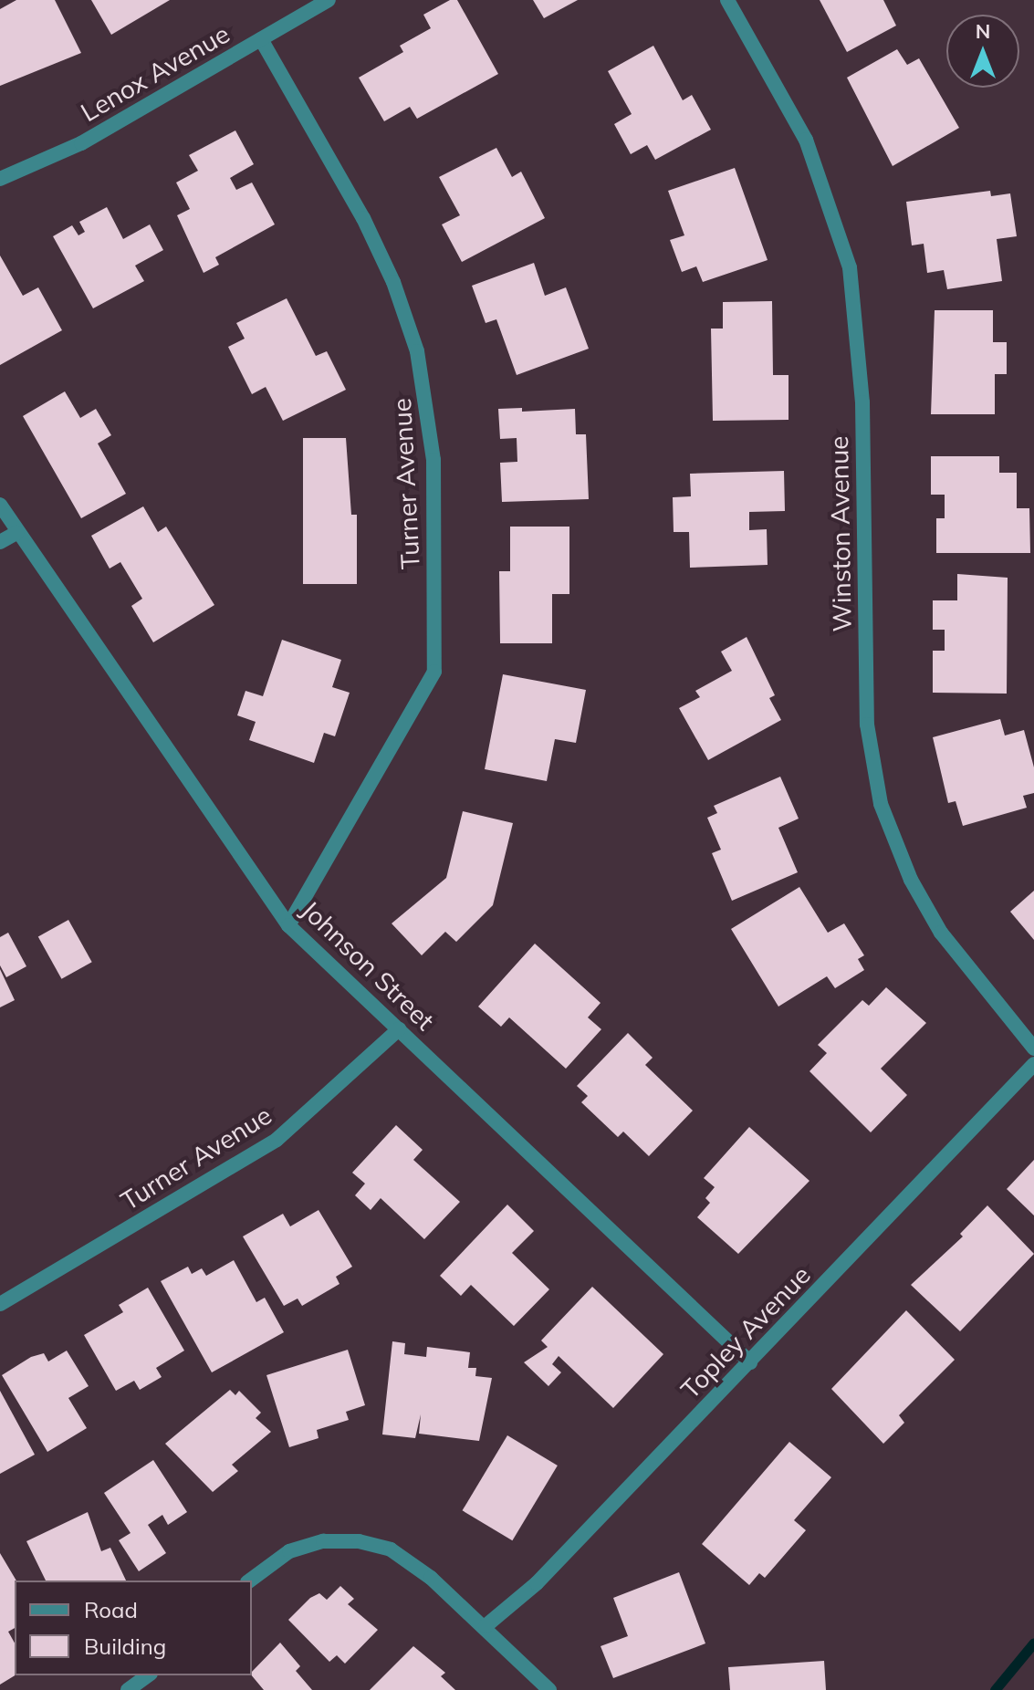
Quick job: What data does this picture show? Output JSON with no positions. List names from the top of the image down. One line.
{"streets":{"street":["Lenox Avenue","Turner Avenue","Winston Avenue","Johnson Street","Topley Avenue"]},"crossings":[["Lenox Avenue","Turner Avenue"],["Turner Avenue","Johnson Street"],["Johnson Street","Topley Avenue"]],"legend":["Road","Building"],"north":"top"}
